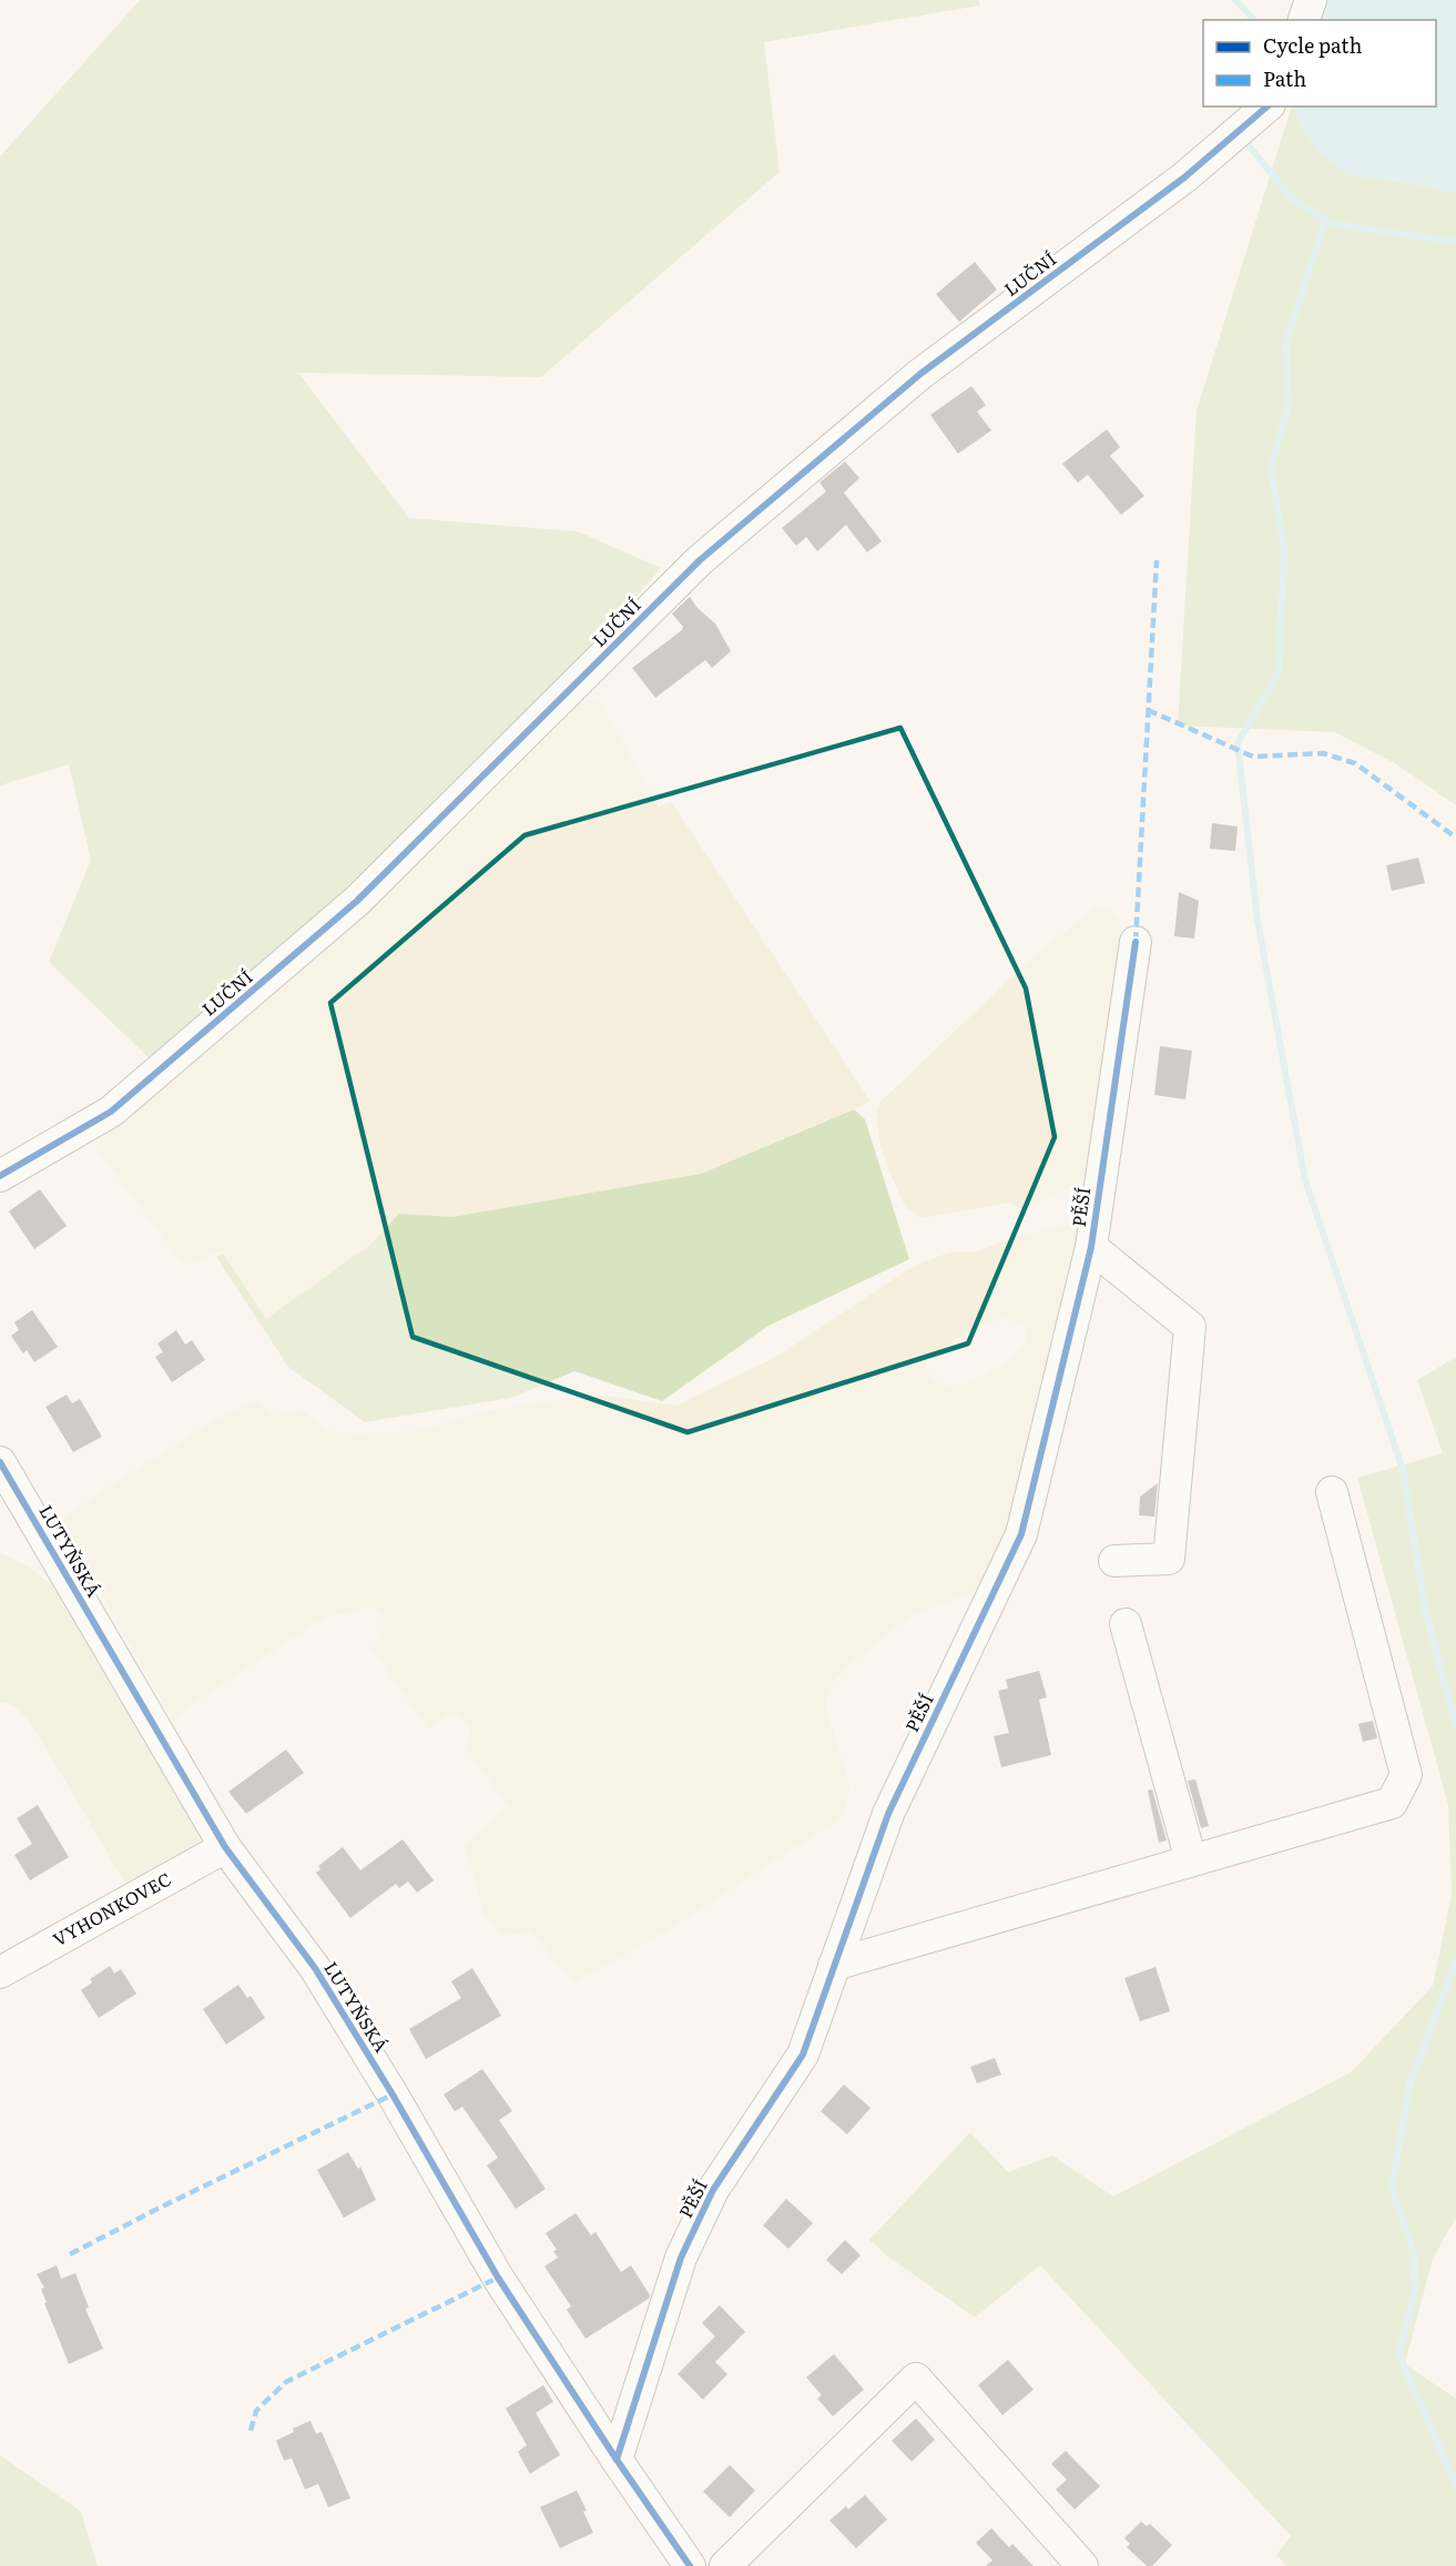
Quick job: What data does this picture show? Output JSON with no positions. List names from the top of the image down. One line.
{"streets":{"street":["LUČNÍ","PĚŠÍ","LUTYŇSKÁ","VYHONKOVEC"]},"crossings":[["PĚŠÍ","LUTYŇSKÁ"],["LUTYŇSKÁ","VYHONKOVEC"]],"legend":["Cycle path","Path"]}
